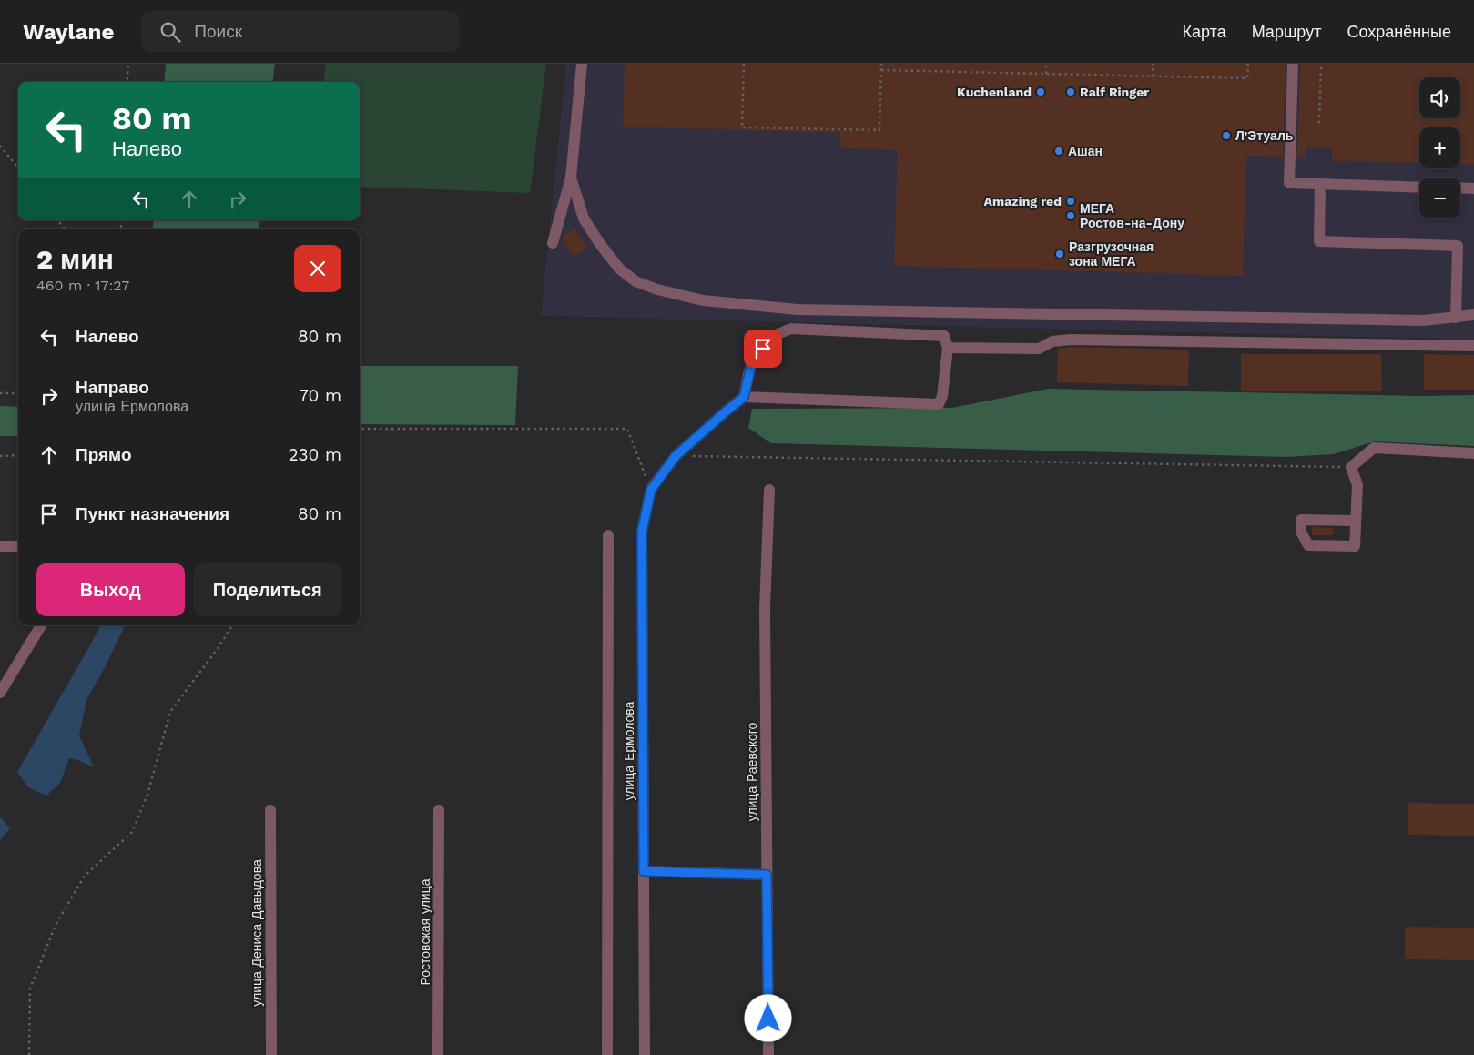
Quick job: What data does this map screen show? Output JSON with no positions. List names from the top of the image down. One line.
{"streets":{"street":["улица Ермолова","улица Раевского","Ростовская улица","улица Дениса Давыдова"]},"places":["Kuchenland","Ralf Ringer","Л'Этуаль","Ашан","Amazing red","МЕГА Ростов-на-Дону","Разгрузочная зона МЕГА"],"page":{"header":"Waylane","search":"Поиск","nav":["Карта","Маршрут","Сохранённые"],"map_buttons":["+","−"],"turn":["80 m","Налево"],"heading":["2 мин","460 m · 17:27"],"list":[{"name":"Налево","value":"80 m"},{"name":"Направо","note":"улица Ермолова","value":"70 m"},{"name":"Прямо","value":"230 m"},{"name":"Пункт назначения","value":"80 m"}],"buttons":["Выход","Поделиться"]}}
